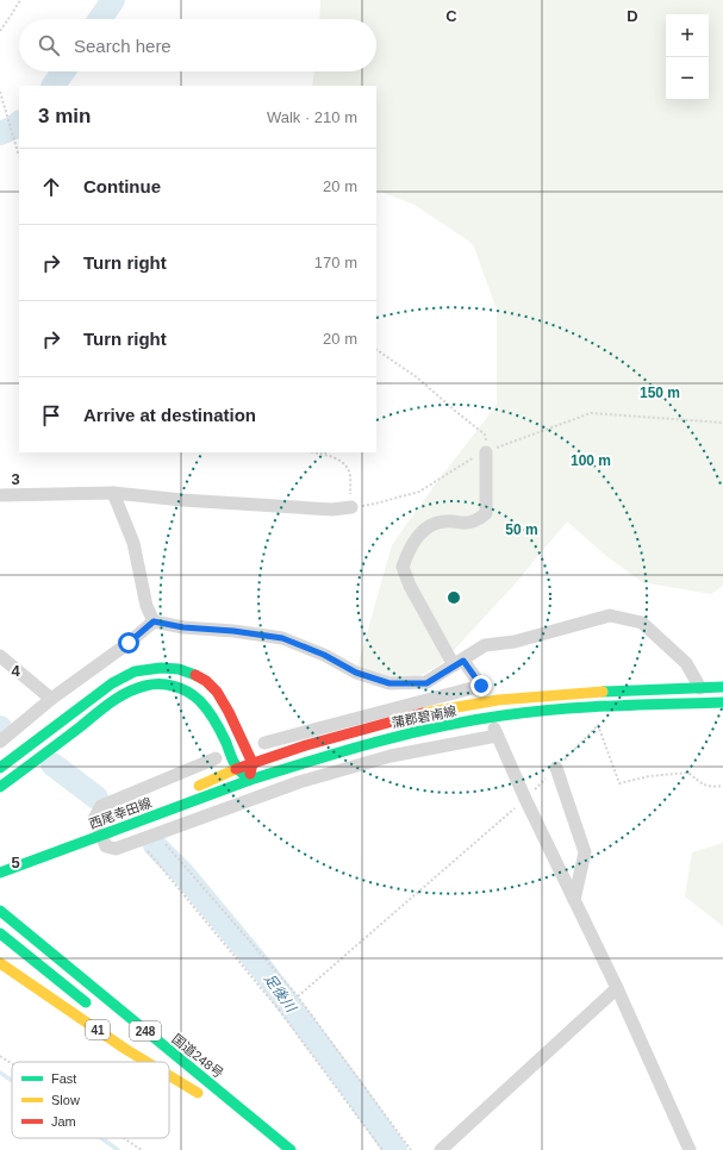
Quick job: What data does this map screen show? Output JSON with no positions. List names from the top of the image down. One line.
{"streets":{"main road":["蒲郡碧南線","西尾幸田線","41","248","国道248号"]},"crossings":[["蒲郡碧南線","西尾幸田線"],["41","248"]],"water":["足後川"],"legend":["Fast","Slow","Jam"],"page":{"map_buttons":["+","−"],"search":"Search here","heading":["3 min","Walk · 210 m"],"list":[["Continue","20 m"],["Turn right","170 m"],["Turn right","20 m"],"Arrive at destination"]},"grid":{"columns":["C","D"],"rows":["3","4","5"]},"rings":["150 m","100 m","50 m"]}
